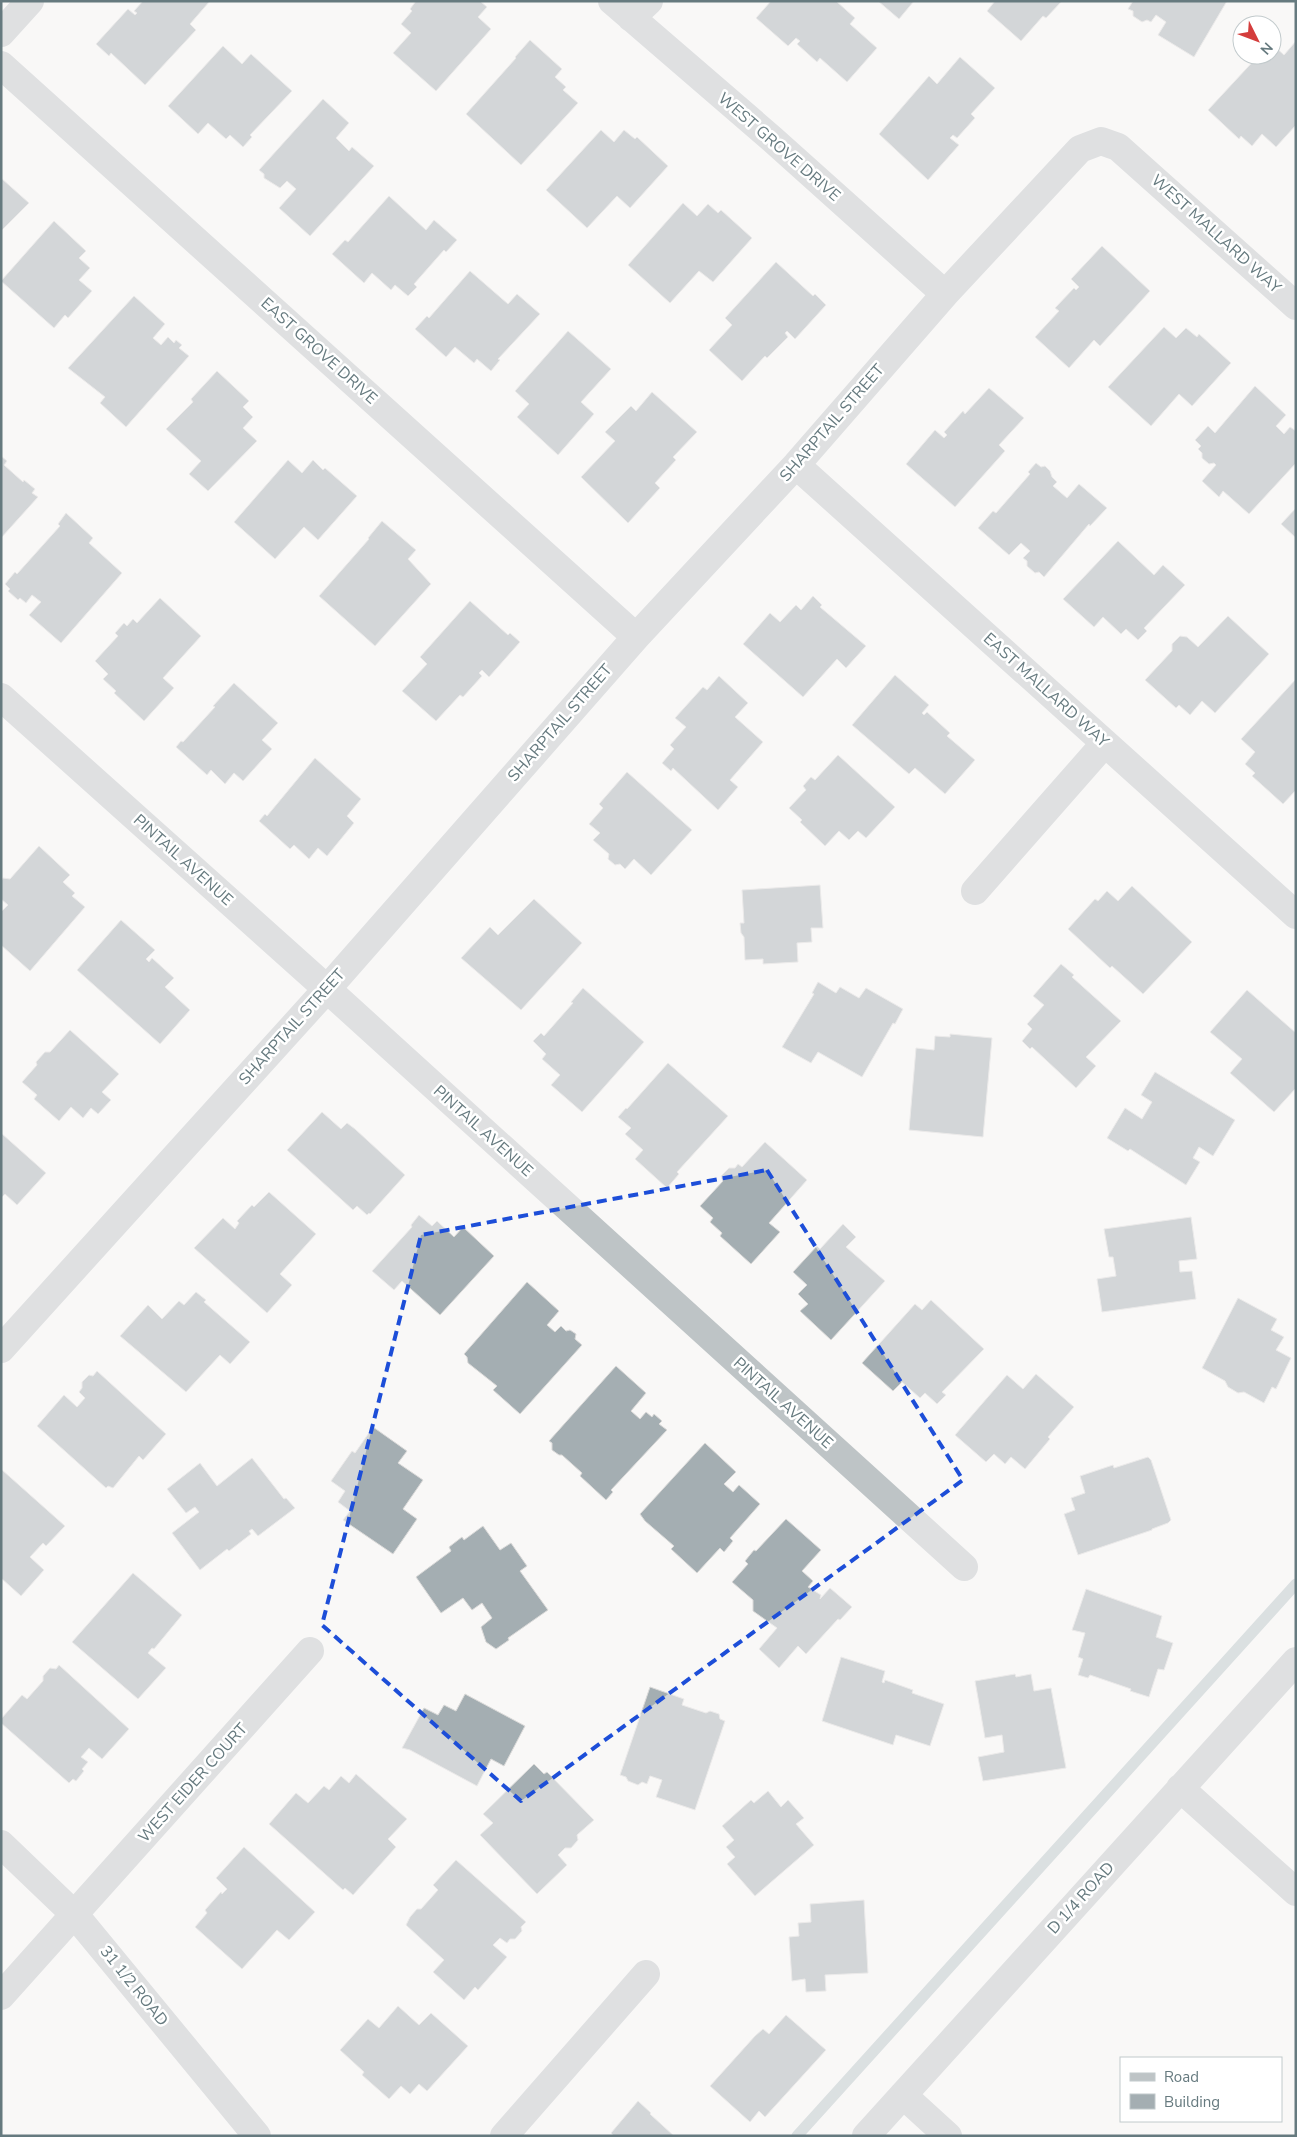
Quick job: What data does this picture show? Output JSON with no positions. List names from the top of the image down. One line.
{"streets":{"street":["WEST GROVE DRIVE","WEST MALLARD WAY","EAST GROVE DRIVE","SHARPTAIL STREET","EAST MALLARD WAY","PINTAIL AVENUE","WEST EIDER COURT","D 1/4 ROAD","31 1/2 ROAD"]},"crossings":[["WEST GROVE DRIVE","SHARPTAIL STREET"],["WEST MALLARD WAY","SHARPTAIL STREET"],["EAST GROVE DRIVE","SHARPTAIL STREET"],["SHARPTAIL STREET","EAST MALLARD WAY"],["SHARPTAIL STREET","PINTAIL AVENUE"],["WEST EIDER COURT","31 1/2 ROAD"]],"legend":["Road","Building"],"north":"bottom right"}
